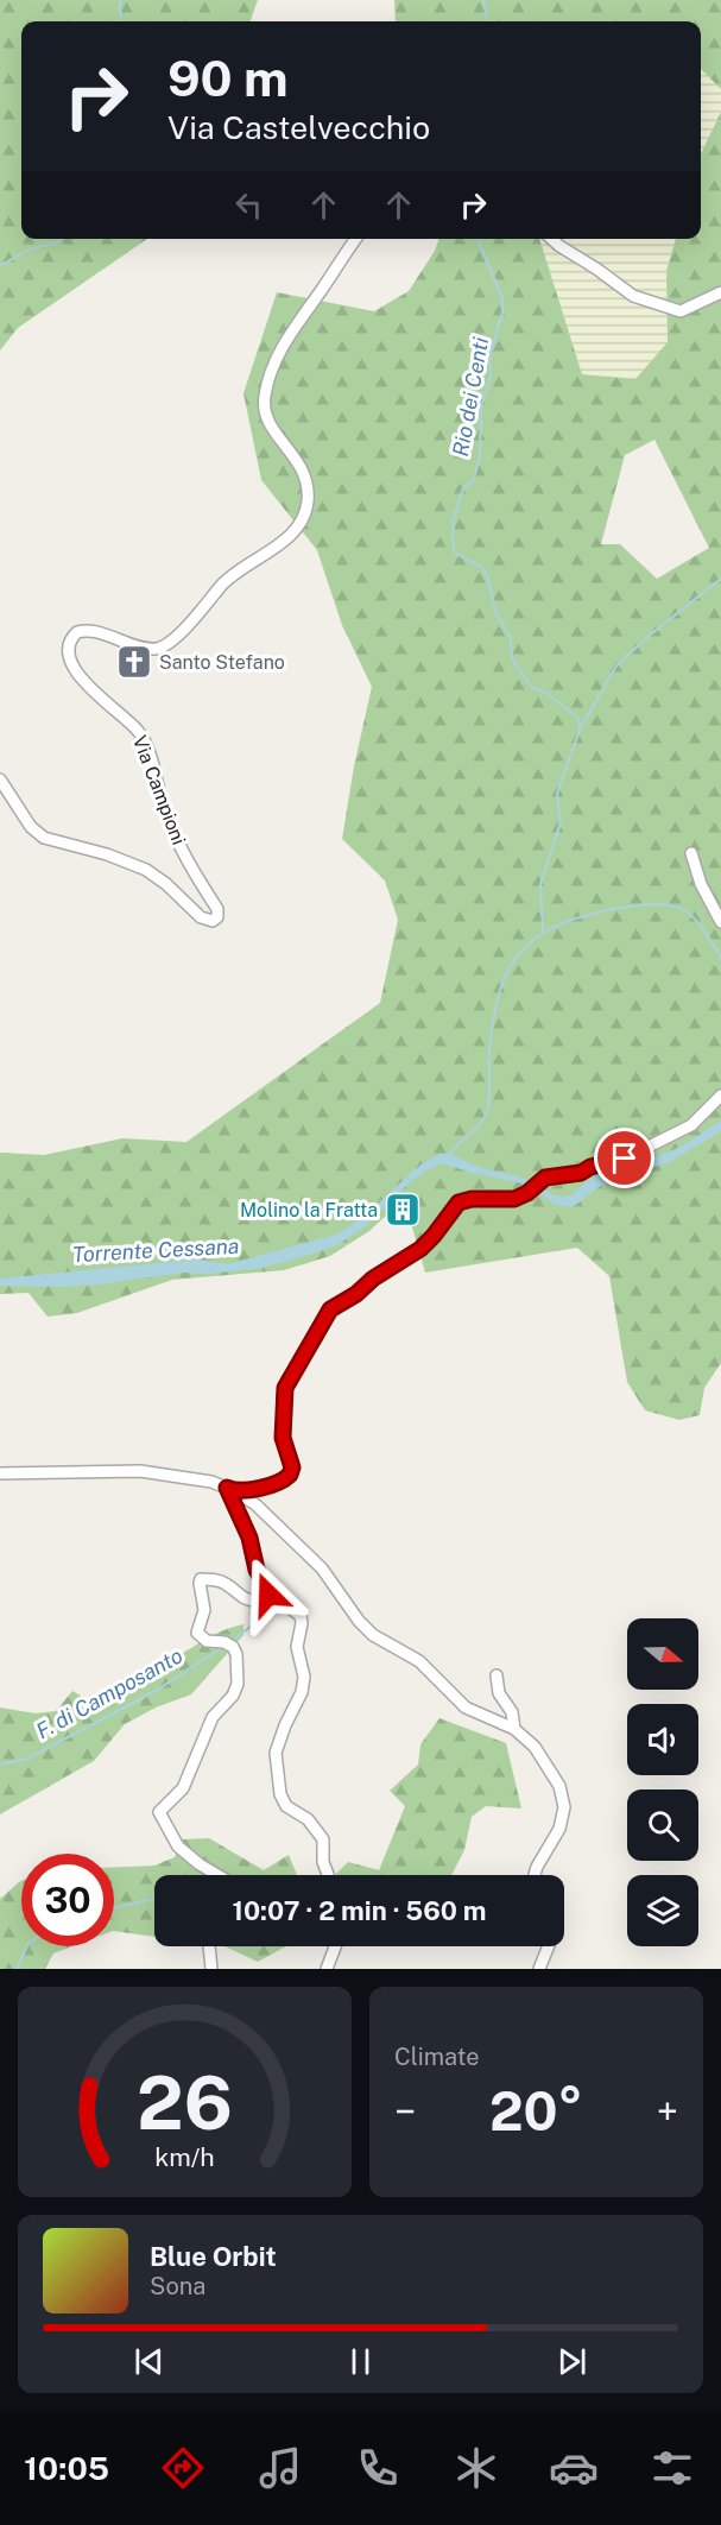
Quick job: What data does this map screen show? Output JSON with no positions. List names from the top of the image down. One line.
{"streets":{"street":["Via Campioni"]},"water":["Rio dei Centi","Torrente Cessana","F. di Camposanto"],"places":{"church":["Santo Stefano"],"building":["Molino la Fratta"]},"north":"right","page":{"turn":["90 m","Via Castelvecchio"],"limit":"30","trip":"10:07 · 2 min · 560 m","tile":"Climate","heat":["−","20°","+"],"song":["Blue Orbit","Sona"],"tabs":"10:05","gauge":["26","km/h"]}}
